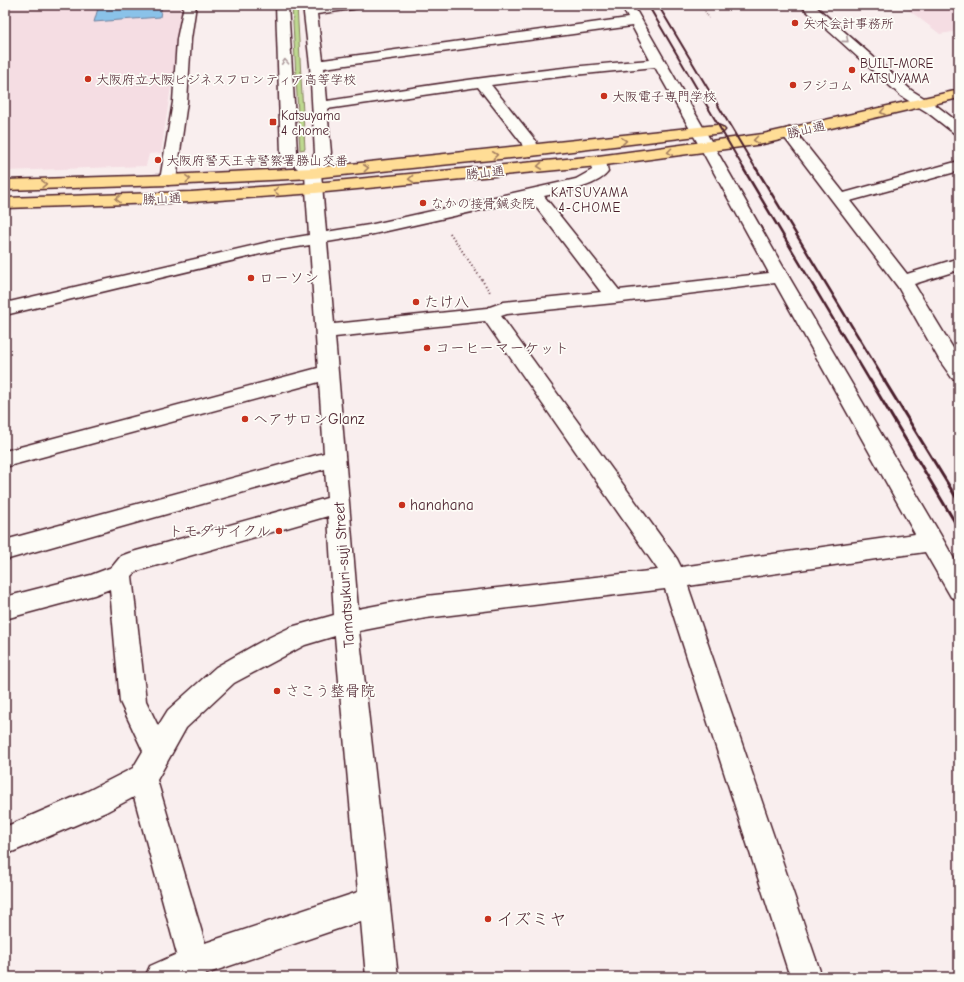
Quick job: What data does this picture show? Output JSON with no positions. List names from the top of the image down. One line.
{"streets":{"main road":["勝山通"],"street":["Tamatsukuri-suji Street"]},"crossings":[["勝山通","Tamatsukuri-suji Street"]],"districts":["KATSUYAMA 4-CHOME"],"places":{"other":["矢木会計事務所","BUILT-MORE KATSUYAMA","大阪府立大阪ビジネスフロンティア高等学校","フジコム","大阪電子専門学校","大阪府警天王寺警察署勝山交番","なかの接骨鍼灸院","ローソン","たけ八","コーヒーマーケット","ヘアサロンGlanz","hanahana","トモダサイクル","さこう整骨院","イズミヤ"],"transit":["Katsuyama 4 chome"]}}
